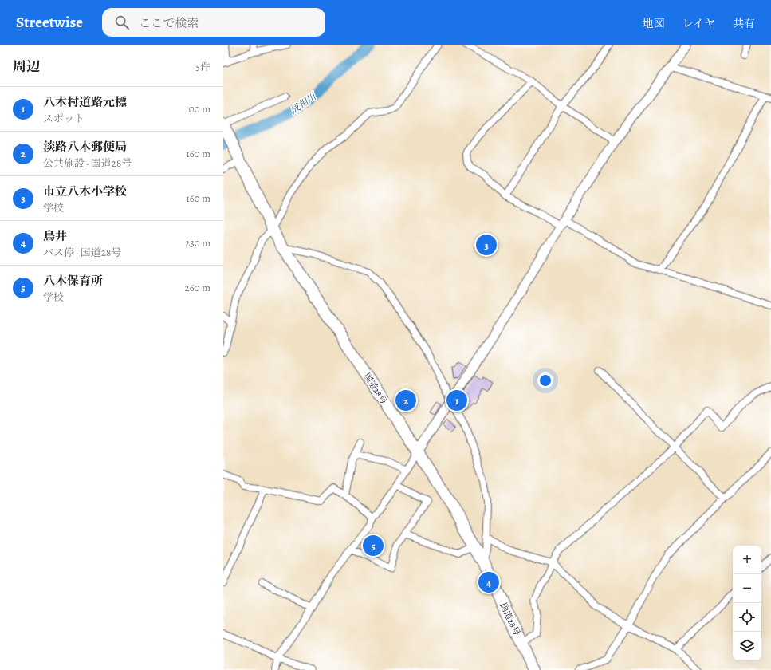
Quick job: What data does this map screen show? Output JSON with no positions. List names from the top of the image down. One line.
{"streets":{"highway":["国道28号"]},"water":["成相川"],"page":{"header":"Streetwise","search":"ここで検索","nav":["地図","レイヤ","共有"],"heading":["周辺","5件"],"list":[{"mark":"1","name":"八木村道路元標","note":"スポット","value":"100 m"},{"mark":"2","name":"淡路八木郵便局","note":"公共施設 · 国道28号","value":"160 m"},{"mark":"3","name":"市立八木小学校","note":"学校","value":"160 m"},{"mark":"4","name":"鳥井","note":"バス停 · 国道28号","value":"230 m"},{"mark":"5","name":"八木保育所","note":"学校","value":"260 m"}],"pins":["3","1","2","5","4"],"map_buttons":["+","−"]}}
